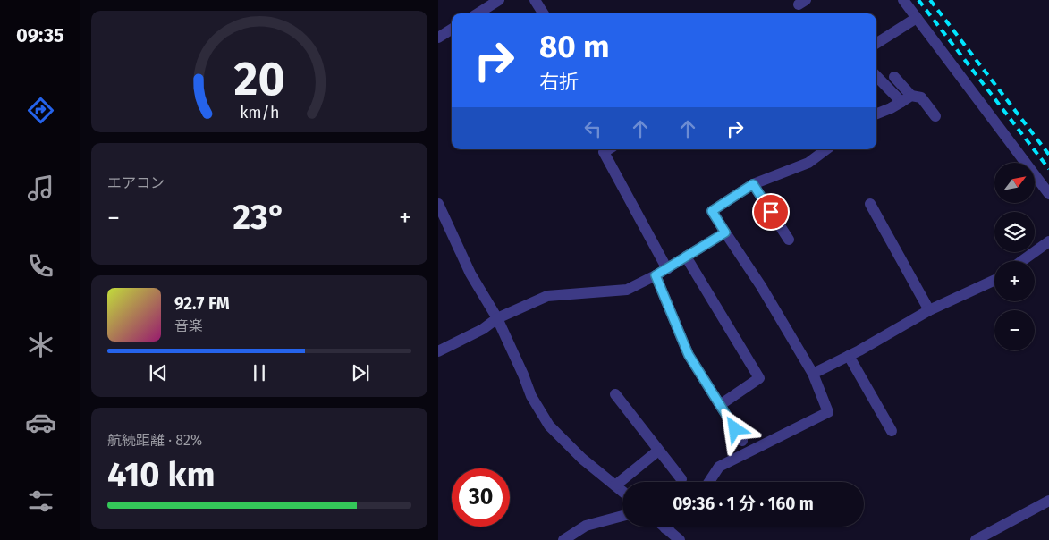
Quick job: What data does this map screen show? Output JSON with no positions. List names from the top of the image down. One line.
{"north":"top right","page":{"tabs":"09:35","turn":["80 m","右折"],"tile":["エアコン",["航続距離 · 82%","410 km"]],"map_buttons":["+","−"],"heat":["−","23°","+"],"song":["92.7 FM","音楽"],"limit":"30","trip":"09:36 · 1 分 · 160 m","gauge":["20","km/h"]}}
